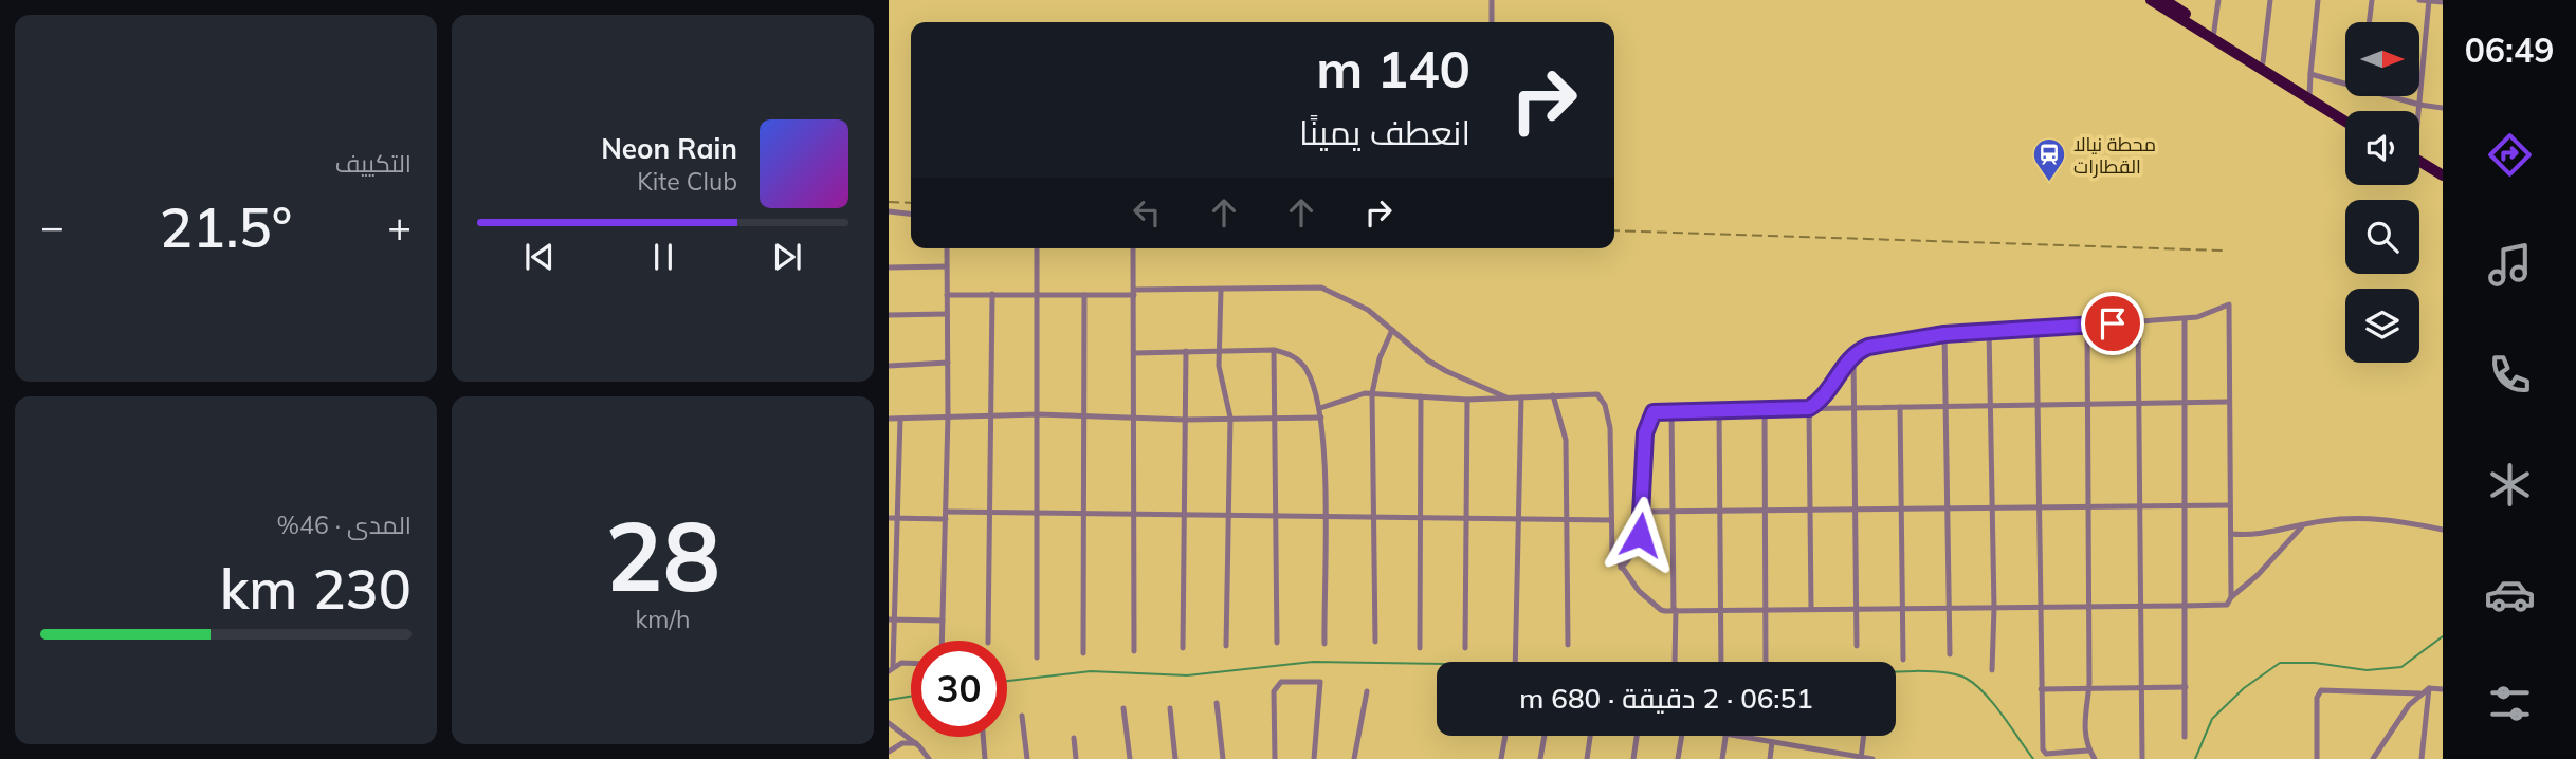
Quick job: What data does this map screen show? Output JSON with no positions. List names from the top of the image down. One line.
{"places":{"station":["محطة نيالا القطارات"]},"north":"right","page":{"tabs":"06:49","tile":["التكييف",["28","km/h"],["المدى · 46%","230 km"]],"turn":["140 m","انعطف يمينًا"],"song":["Neon Rain","Kite Club"],"heat":["−","21.5°","+"],"limit":"30","trip":"06:51 · 2 دقيقة · 680 m"}}
